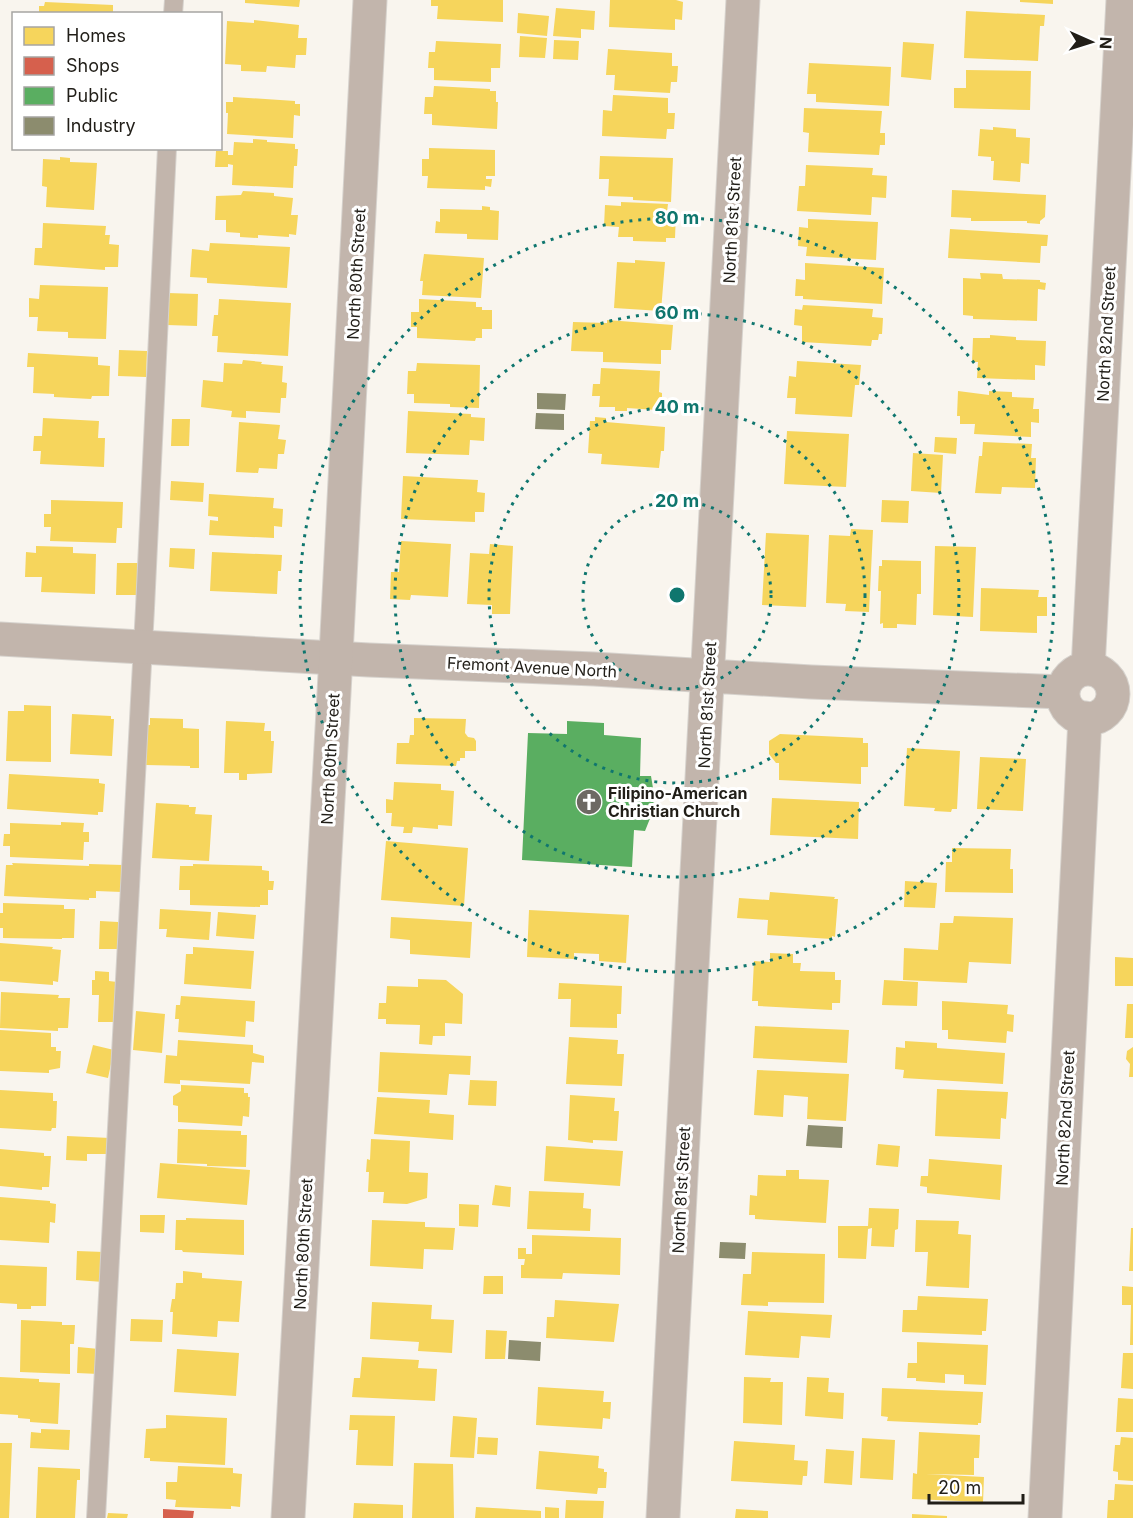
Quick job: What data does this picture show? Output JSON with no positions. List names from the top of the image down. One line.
{"streets":{"street":["North 81st Street","North 80th Street","North 82nd Street","Fremont Avenue North"]},"crossings":[["North 81st Street","Fremont Avenue North"],["North 80th Street","Fremont Avenue North"],["North 82nd Street","Fremont Avenue North"]],"places":{"church":["Filipino-American Christian Church"]},"legend":["Homes","Shops","Public","Industry"],"scale_bar":"20 m","north":"right","rings":["80 m","60 m","40 m","20 m"]}
